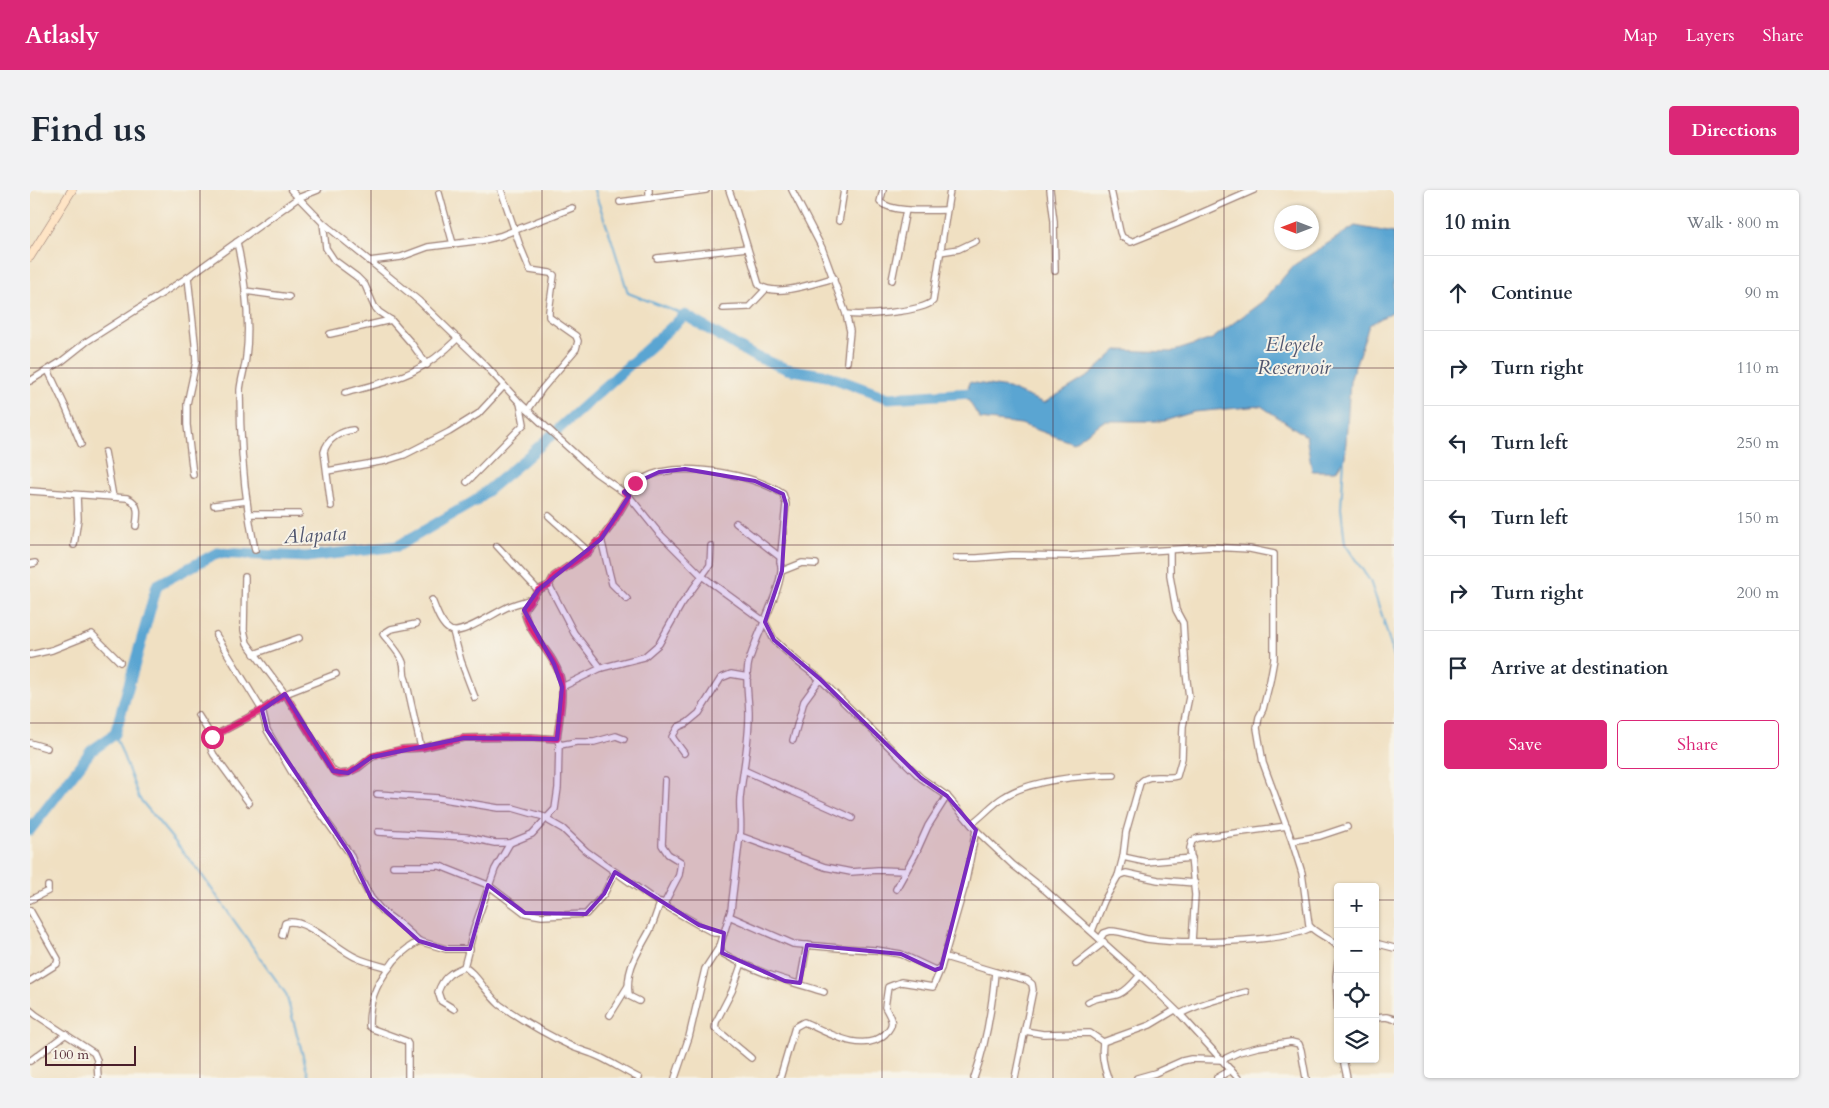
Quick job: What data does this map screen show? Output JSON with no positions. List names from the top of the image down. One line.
{"water":["Eleyele Reservoir","Alapata"],"scale_bar":"100 m","north":"left","page":{"header":"Atlasly","nav":["Map","Layers","Share"],"title":"Find us","buttons":["Directions",["Save","Share"]],"heading":["10 min","Walk · 800 m"],"list":[["Continue","90 m"],["Turn right","110 m"],["Turn left","250 m"],["Turn left","150 m"],["Turn right","200 m"],"Arrive at destination"],"map_buttons":["+","−"],"scale":"100 m"}}
